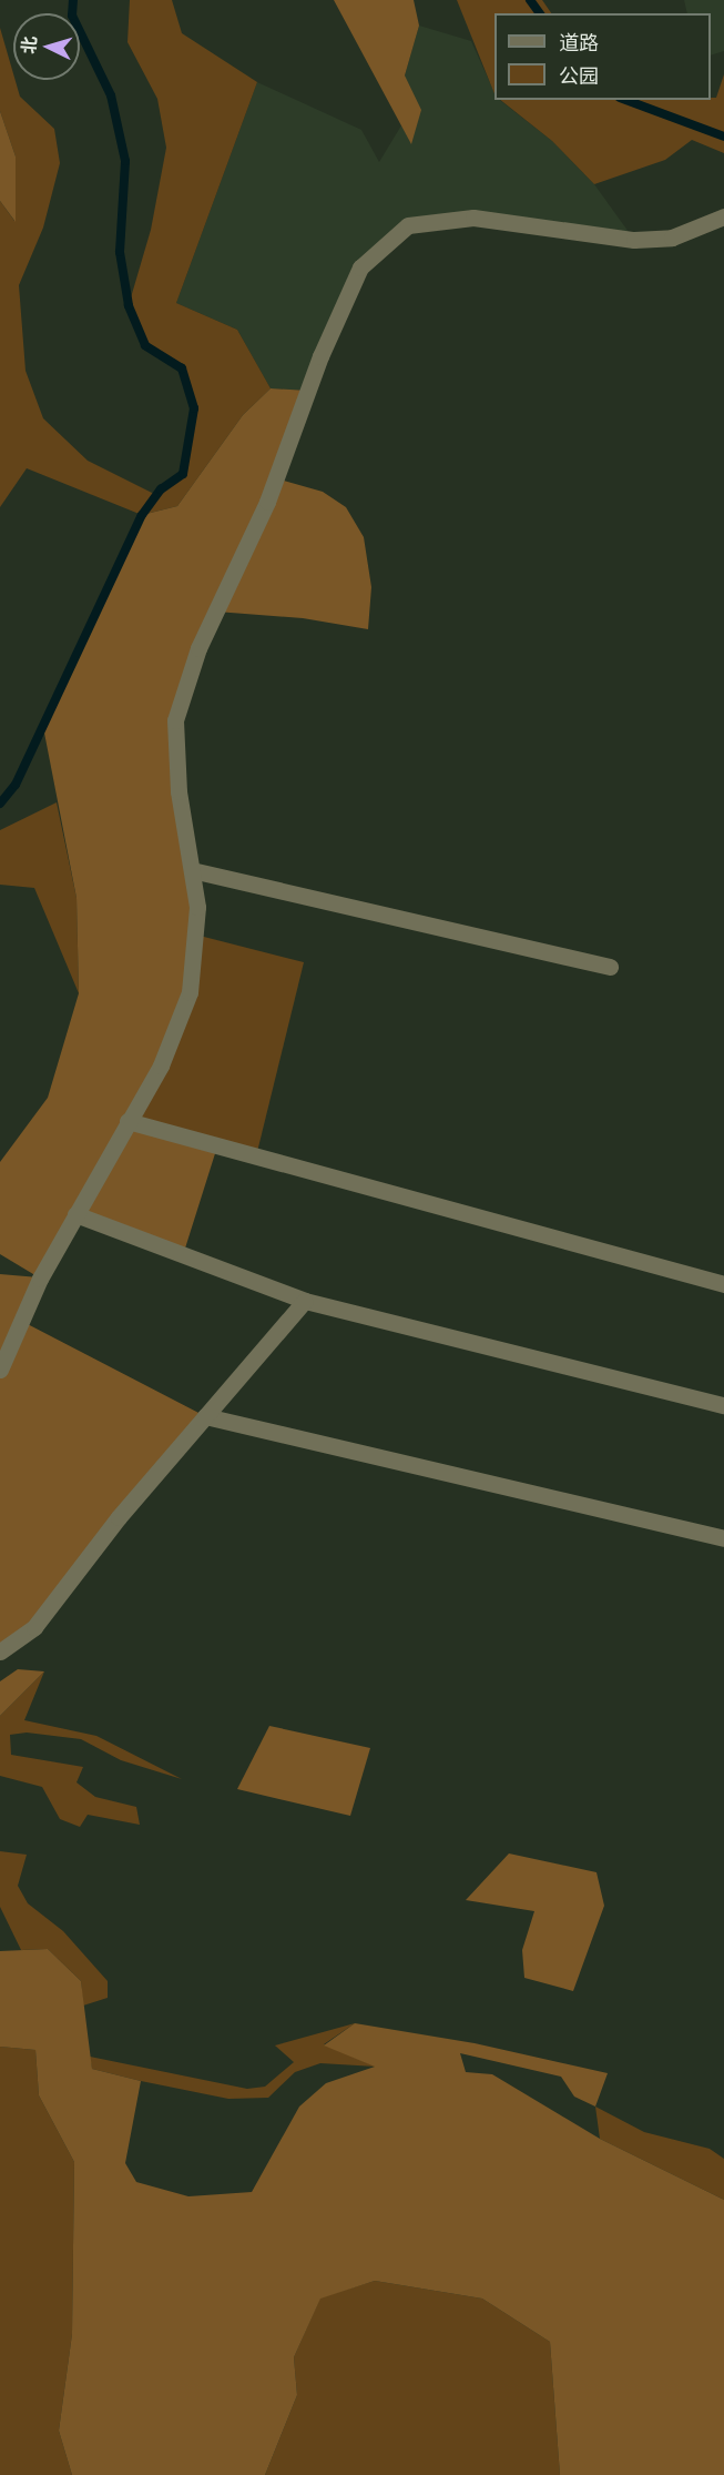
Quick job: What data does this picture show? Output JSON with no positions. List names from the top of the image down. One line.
{"legend":["道路","公园"],"north":"left"}
